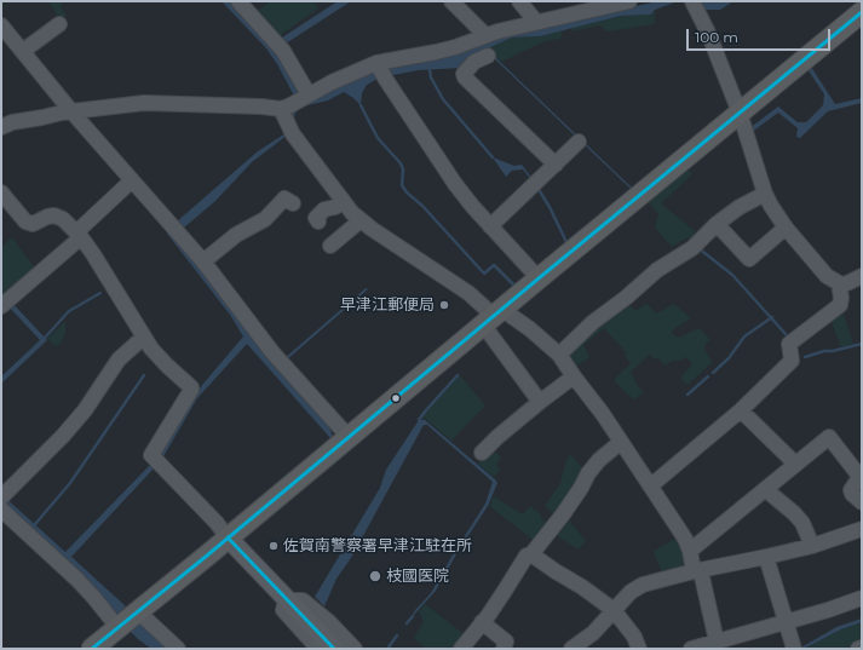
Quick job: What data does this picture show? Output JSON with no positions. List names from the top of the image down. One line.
{"places":["早津江郵便局","佐賀南警察署早津江駐在所","枝國医院"],"scale_bar":"100 m"}
